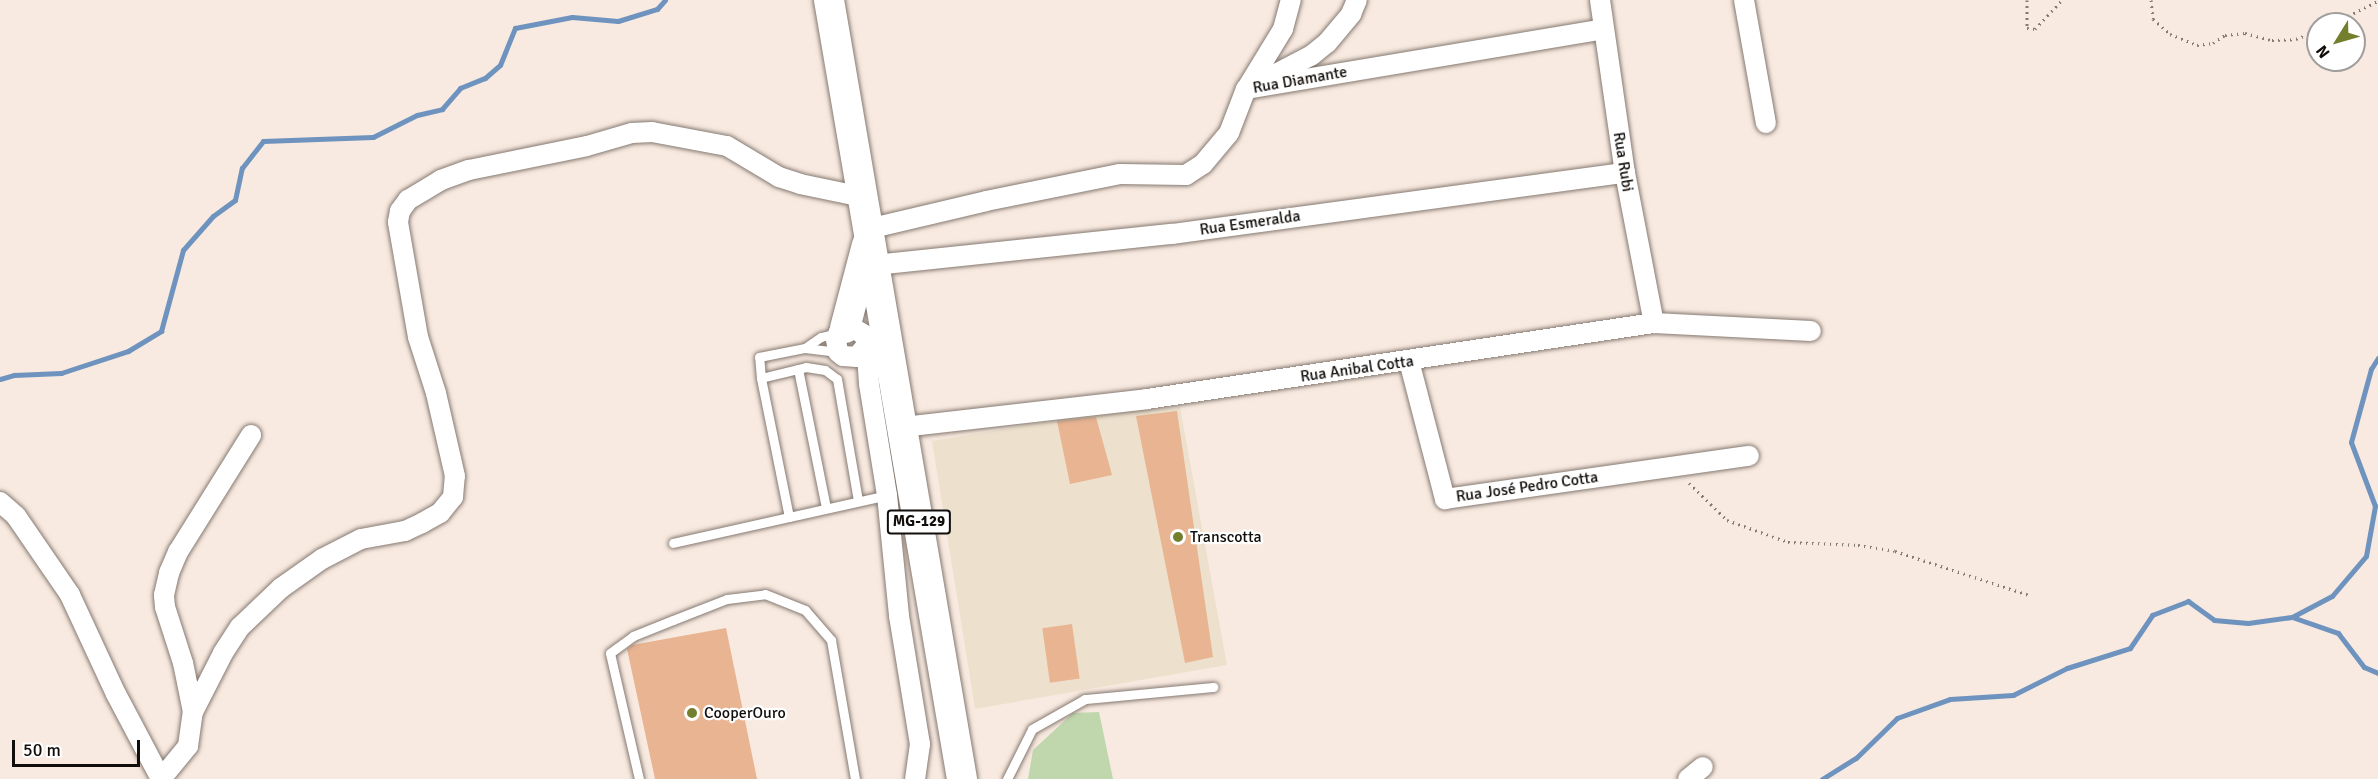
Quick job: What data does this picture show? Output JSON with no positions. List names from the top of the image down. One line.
{"streets":{"main road":["MG-129"],"street":["Rua Diamante","Rua Rubi","Rua Esmeralda","Rua Anibal Cotta","Rua José Pedro Cotta"]},"crossings":[["Rua Diamante","Rua Rubi"],["Rua Diamante","Rua Esmeralda"],["Rua Diamante","MG-129"],["Rua Rubi","Rua Esmeralda"],["Rua Rubi","Rua Anibal Cotta"],["Rua Esmeralda","MG-129"],["Rua Anibal Cotta","Rua José Pedro Cotta"],["Rua Anibal Cotta","MG-129"]],"places":["Transcotta","CooperOuro"],"scale_bar":"50 m","north":"bottom left"}
